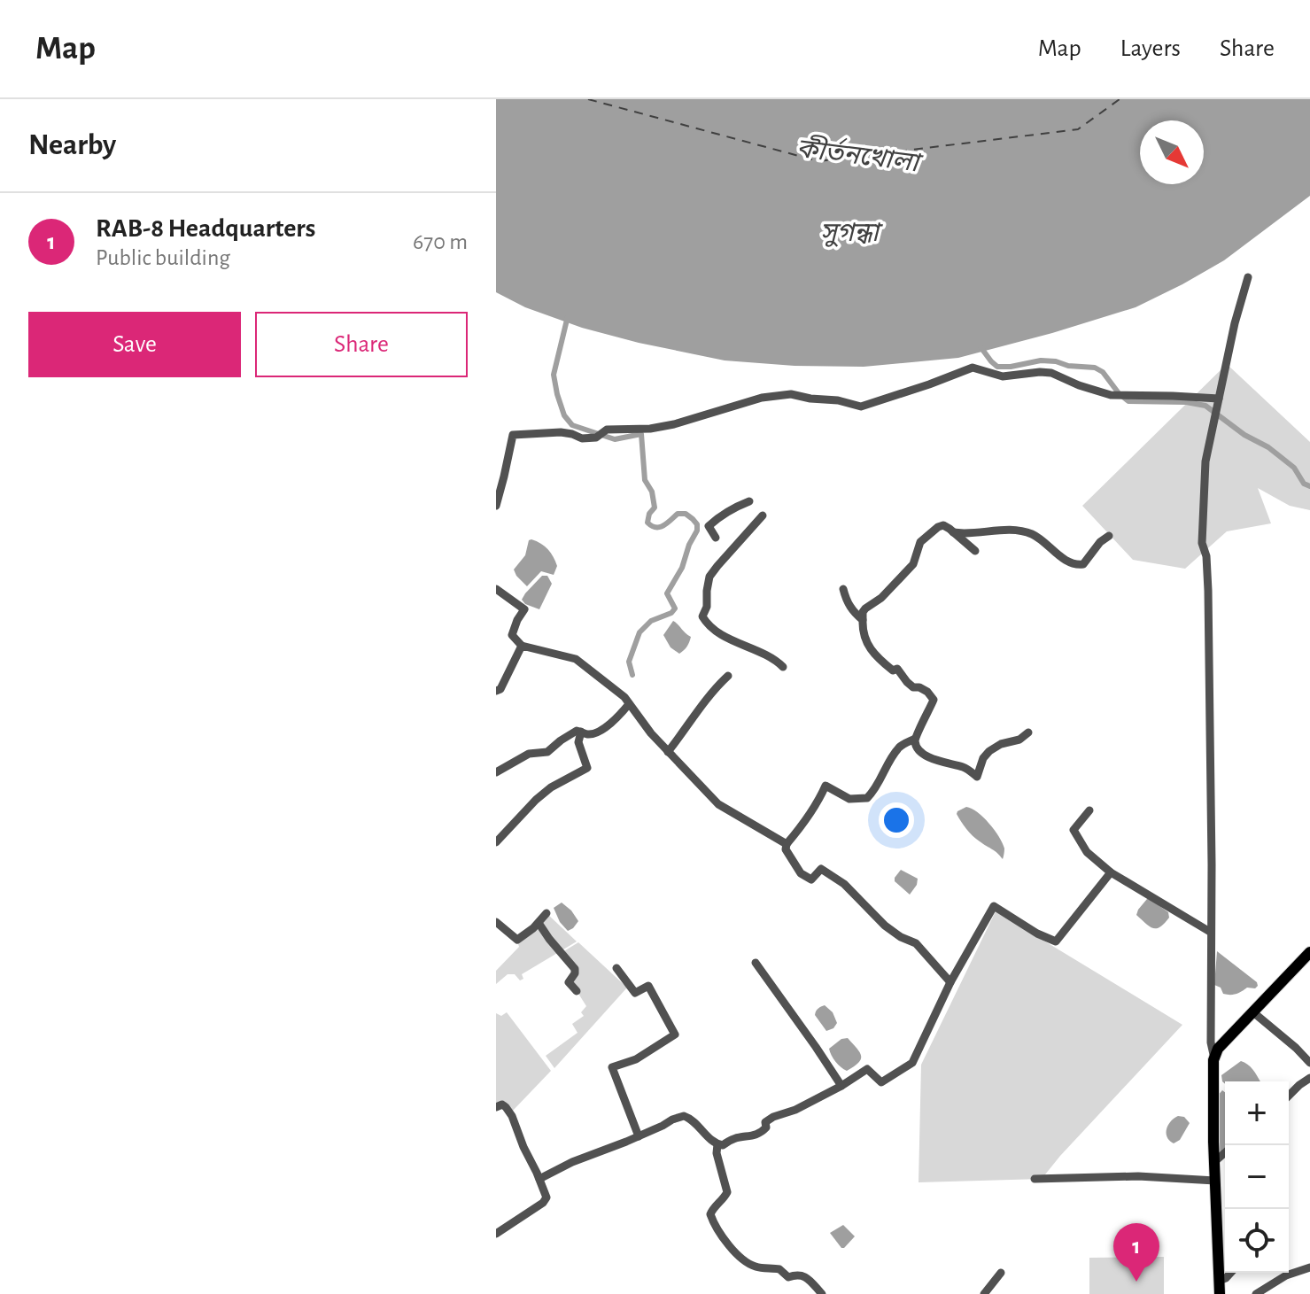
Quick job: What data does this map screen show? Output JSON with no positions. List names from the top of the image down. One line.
{"water":["কীর্তনখোলা","সুগন্ধা"],"north":"bottom right","page":{"header":"Map","nav":["Map","Layers","Share"],"heading":"Nearby","list":[{"mark":"1","name":"RAB-8 Headquarters","note":"Public building","value":"670 m"}],"buttons":["Save","Share"],"map_buttons":["+","−"],"pins":"1"}}
